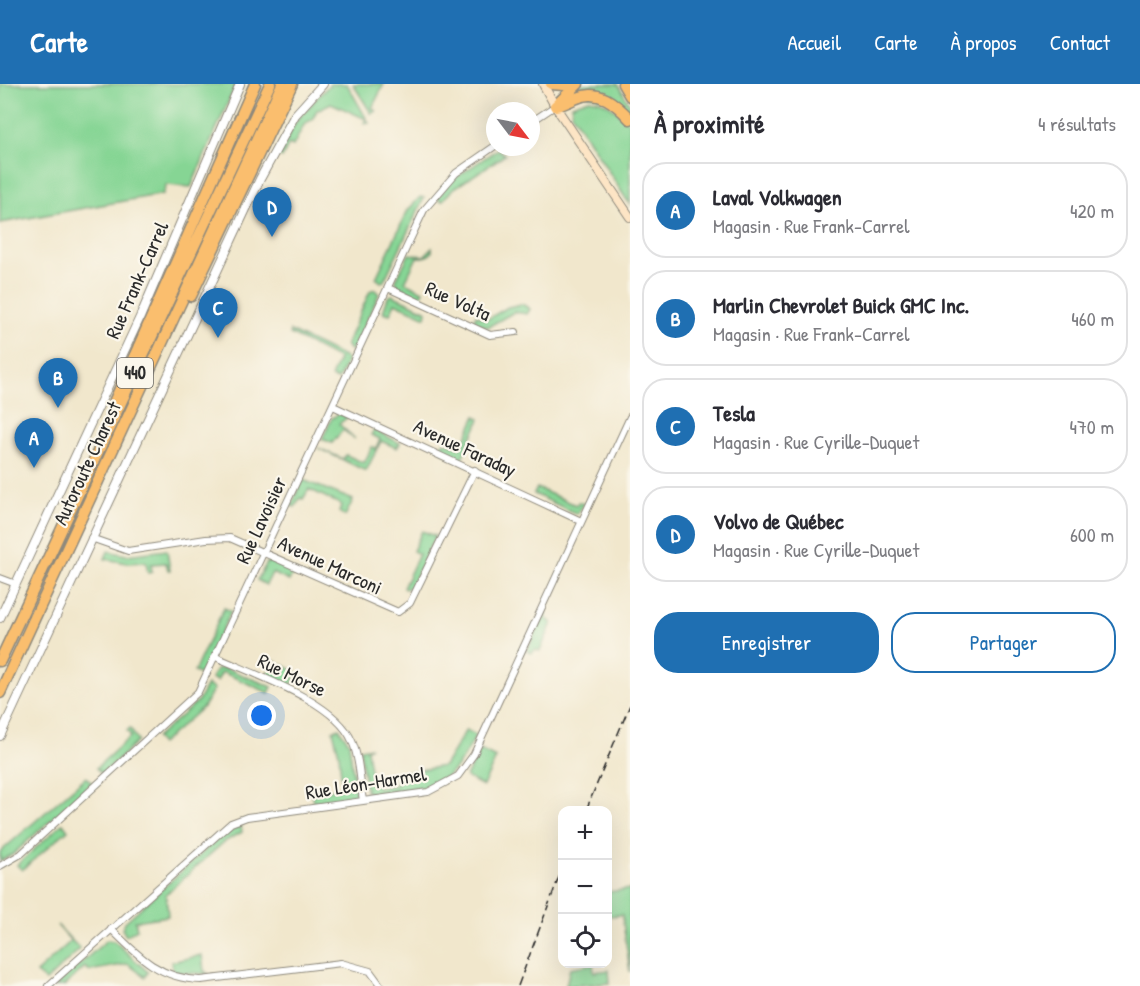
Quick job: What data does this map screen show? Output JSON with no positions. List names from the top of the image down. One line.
{"streets":{"highway":["440","Autoroute Charest"],"street":["Rue Frank-Carrel","Rue Volta","Avenue Faraday","Rue Lavoisier","Avenue Marconi","Rue Morse","Rue Léon-Harmel"]},"crossings":[["Rue Volta","Rue Lavoisier"],["Avenue Faraday","Rue Lavoisier"],["Avenue Faraday","Avenue Marconi"],["Avenue Faraday","Rue Léon-Harmel"],["Rue Lavoisier","Avenue Marconi"],["Rue Lavoisier","Rue Morse"],["Rue Morse","Rue Léon-Harmel"]],"north":"bottom right","page":{"header":"Carte","nav":["Accueil","Carte","À propos","Contact"],"heading":["À proximité","4 résultats"],"list":[{"mark":"A","name":"Laval Volkwagen","note":"Magasin · Rue Frank-Carrel","value":"420 m"},{"mark":"B","name":"Marlin Chevrolet Buick GMC Inc.","note":"Magasin · Rue Frank-Carrel","value":"460 m"},{"mark":"C","name":"Tesla","note":"Magasin · Rue Cyrille-Duquet","value":"470 m"},{"mark":"D","name":"Volvo de Québec","note":"Magasin · Rue Cyrille-Duquet","value":"600 m"}],"pins":["D","C","B","A"],"buttons":["Enregistrer","Partager"],"map_buttons":["+","−"]}}
